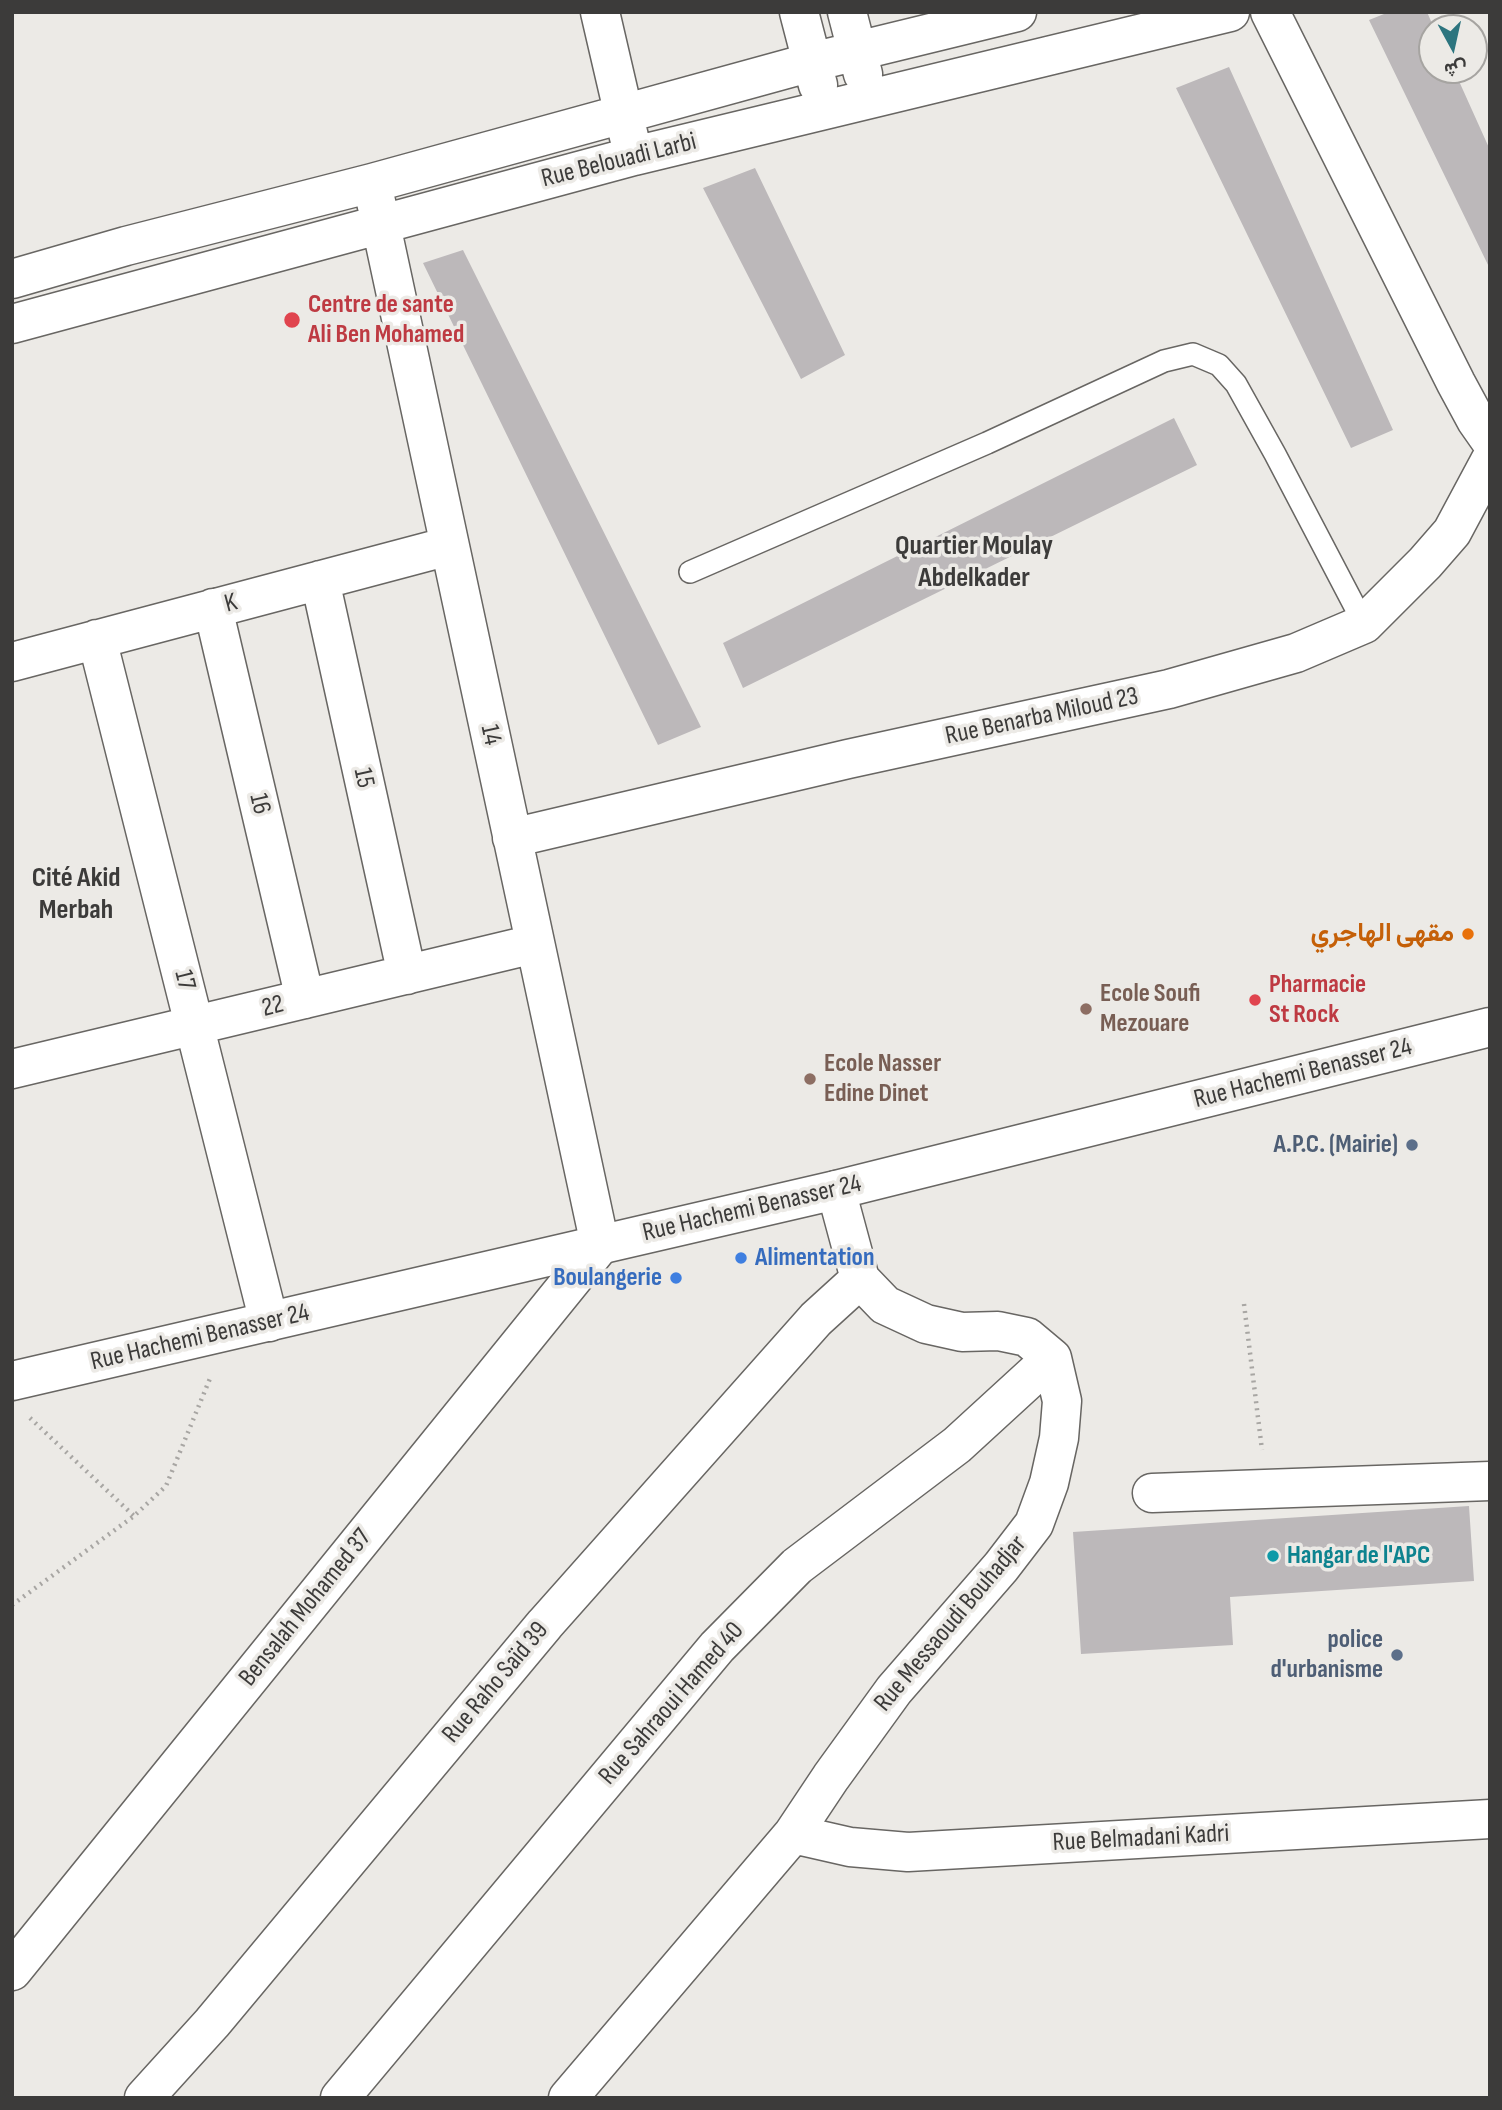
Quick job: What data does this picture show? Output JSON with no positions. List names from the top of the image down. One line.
{"streets":{"street":["Rue Belouadi Larbi","K","Rue Benarba Miloud 23","14","15","16","17","22","Rue Hachemi Benasser 24","Bensalah Mohamed 37","Rue Messaoudi Bouhadjar","Rue Raho Saïd 39","Rue Sahraoui Hamed 40","Rue Belmadani Kadri"]},"crossings":[["Rue Belouadi Larbi","14"],["K","14"],["K","15"],["K","16"],["K","17"],["Rue Benarba Miloud 23","14"],["14","22"],["14","Rue Hachemi Benasser 24"],["14","Bensalah Mohamed 37"],["15","22"],["16","22"],["17","22"],["17","Rue Hachemi Benasser 24"],["Rue Hachemi Benasser 24","Bensalah Mohamed 37"],["Rue Messaoudi Bouhadjar","Rue Sahraoui Hamed 40"],["Rue Messaoudi Bouhadjar","Rue Belmadani Kadri"]],"districts":["Quartier Moulay Abdelkader","Cité Akid Merbah"],"places":["Centre de sante Ali Ben Mohamed","مقهى الهاجري","Pharmacie St Rock","Ecole Soufi Mezouare","Ecole Nasser Edine Dinet","A.P.C. (Mairie)","Alimentation","Boulangerie","Hangar de l'APC","police d'urbanisme"],"north":"bottom"}
